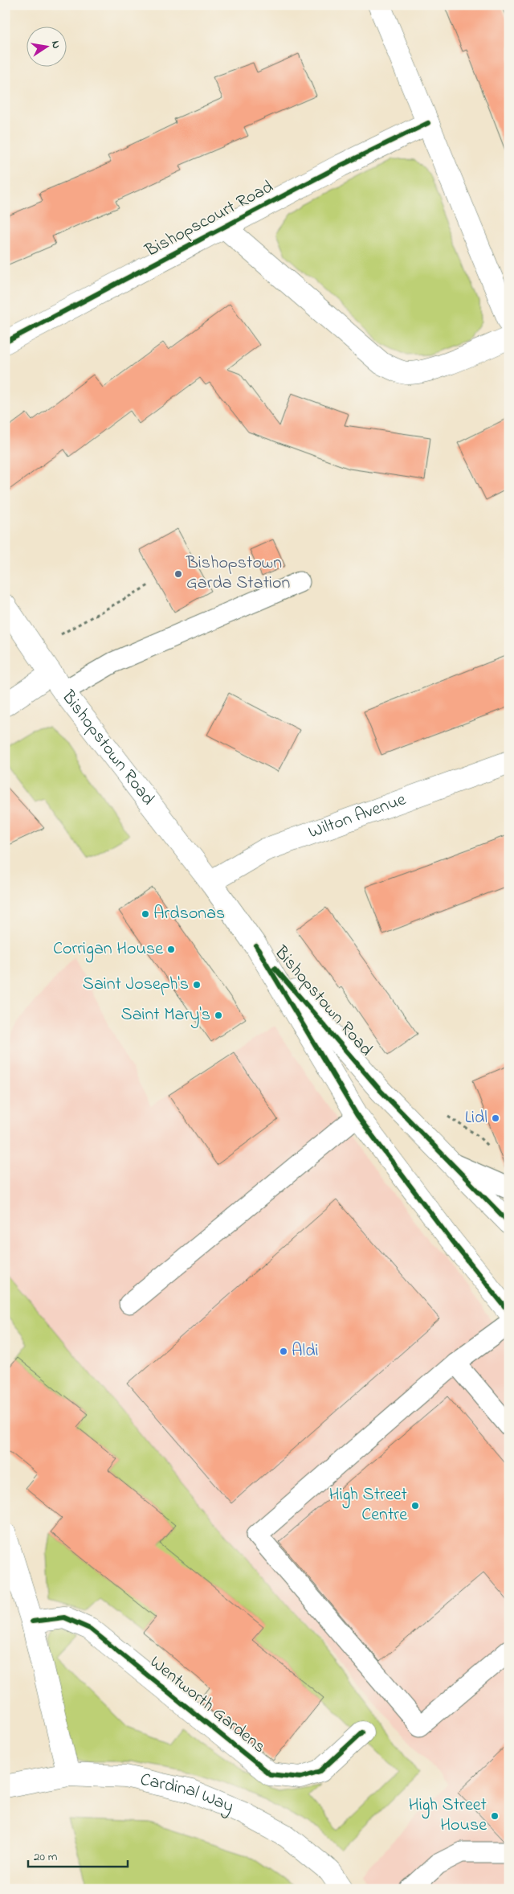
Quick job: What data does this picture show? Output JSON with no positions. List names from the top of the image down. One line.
{"streets":{"street":["Bishopscourt Road","Bishopstown Road","Wilton Avenue","Wentworth Gardens","Cardinal Way"]},"crossings":[["Bishopstown Road","Wilton Avenue"]],"places":["Bishopstown Garda Station","Ardsonas","Corrigan House","Saint Joseph's","Saint Mary's","Lidl","Aldi","High Street Centre","High Street House"],"scale_bar":"20 m","north":"right"}
